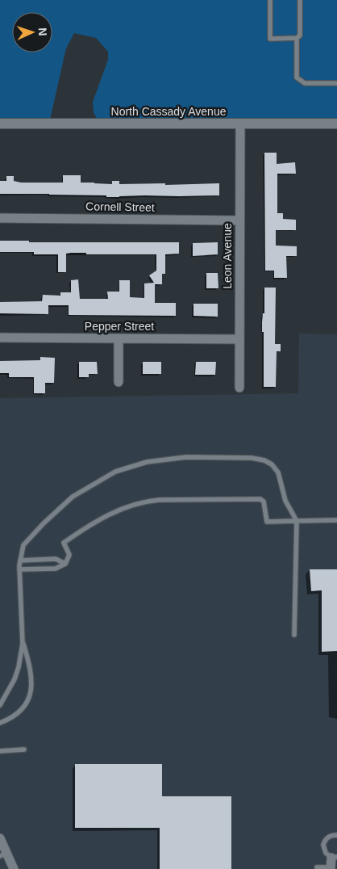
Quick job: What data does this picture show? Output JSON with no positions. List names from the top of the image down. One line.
{"streets":{"main road":["North Cassady Avenue"],"street":["Cornell Street","Leon Avenue","Pepper Street"]},"crossings":[["North Cassady Avenue","Leon Avenue"],["Cornell Street","Leon Avenue"],["Leon Avenue","Pepper Street"]],"north":"right"}
